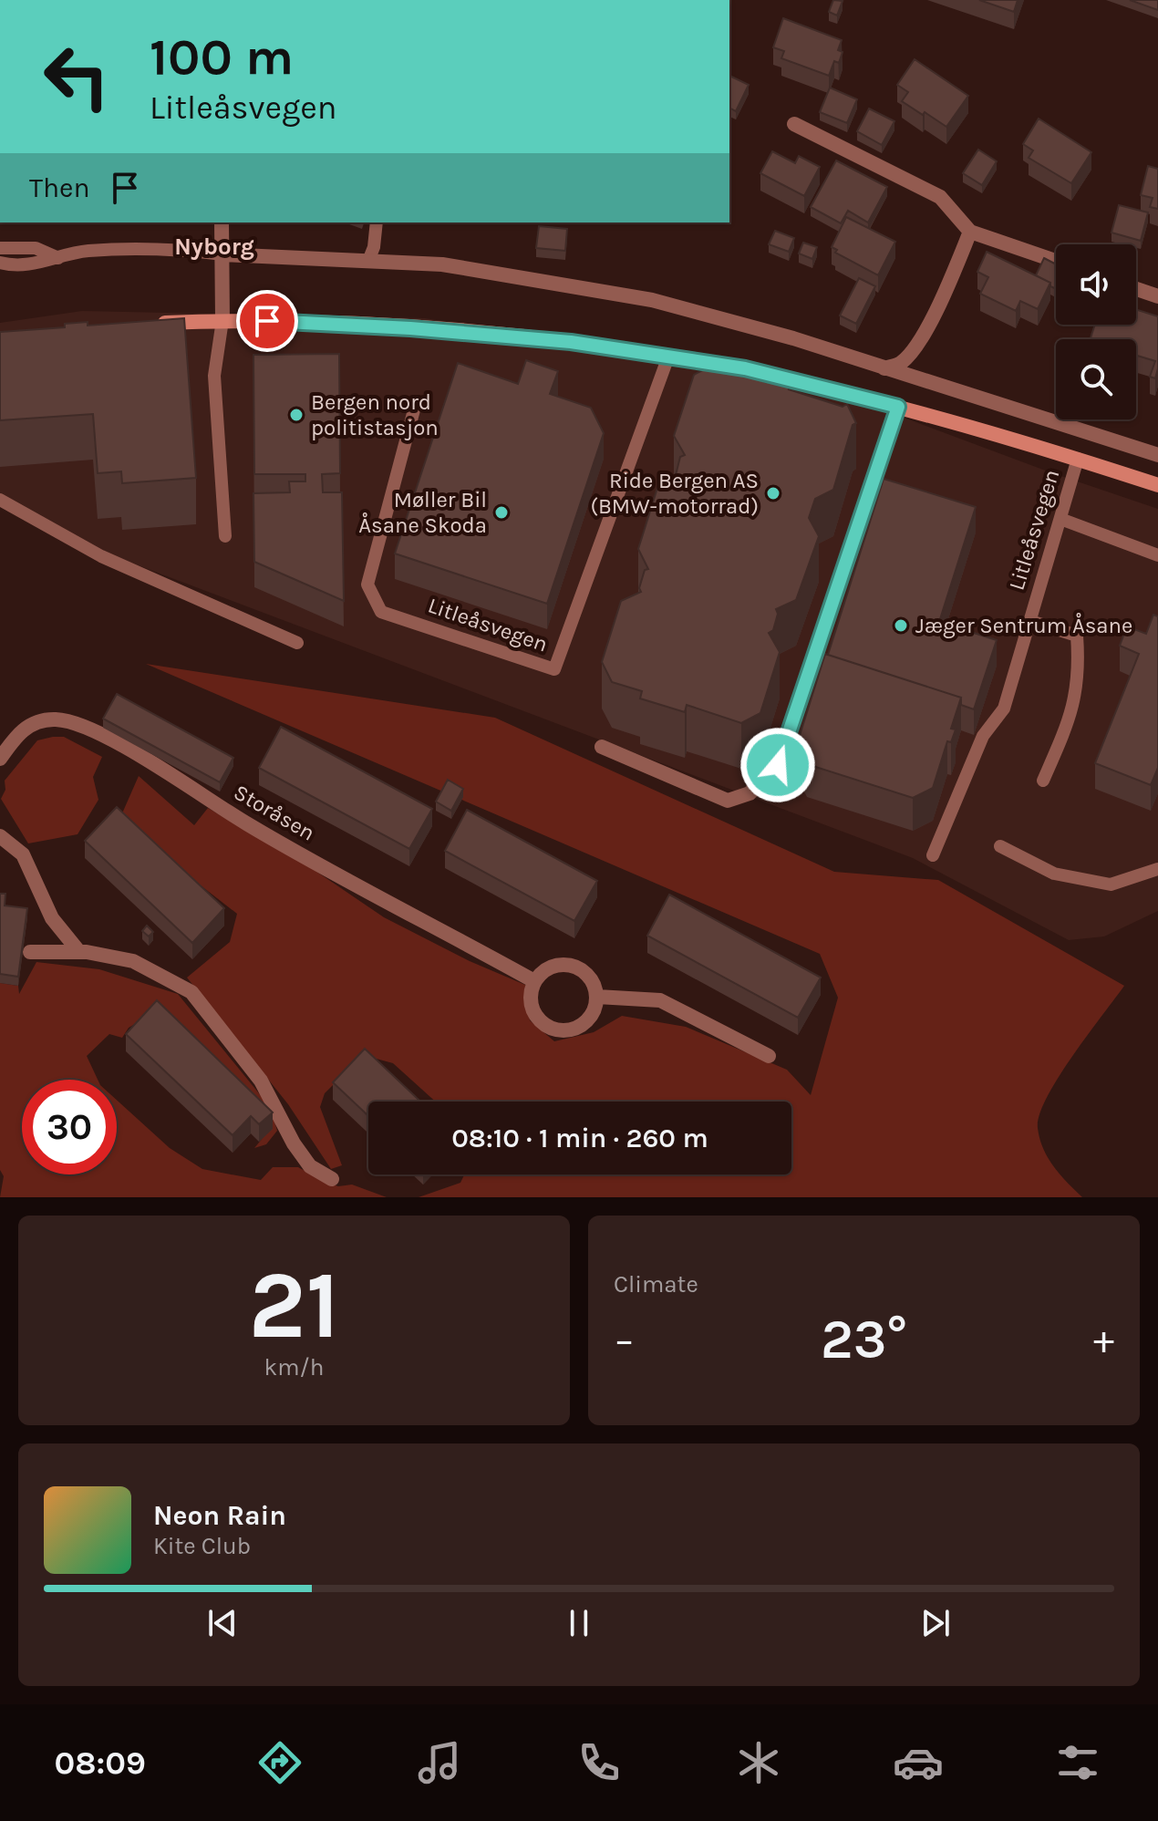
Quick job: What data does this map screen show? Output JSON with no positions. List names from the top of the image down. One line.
{"streets":{"street":["Litleåsvegen","Storåsen"]},"districts":["Nyborg"],"places":["Bergen nord politistasjon","Ride Bergen AS (BMW-motorrad)","Møller Bil Åsane Skoda","Jæger Sentrum Åsane"],"page":{"turn":["100 m","Litleåsvegen"],"then":"Then","limit":"30","trip":"08:10 · 1 min · 260 m","tile":[["21","km/h"],"Climate"],"heat":["−","23°","+"],"song":["Neon Rain","Kite Club"],"tabs":"08:09"}}
